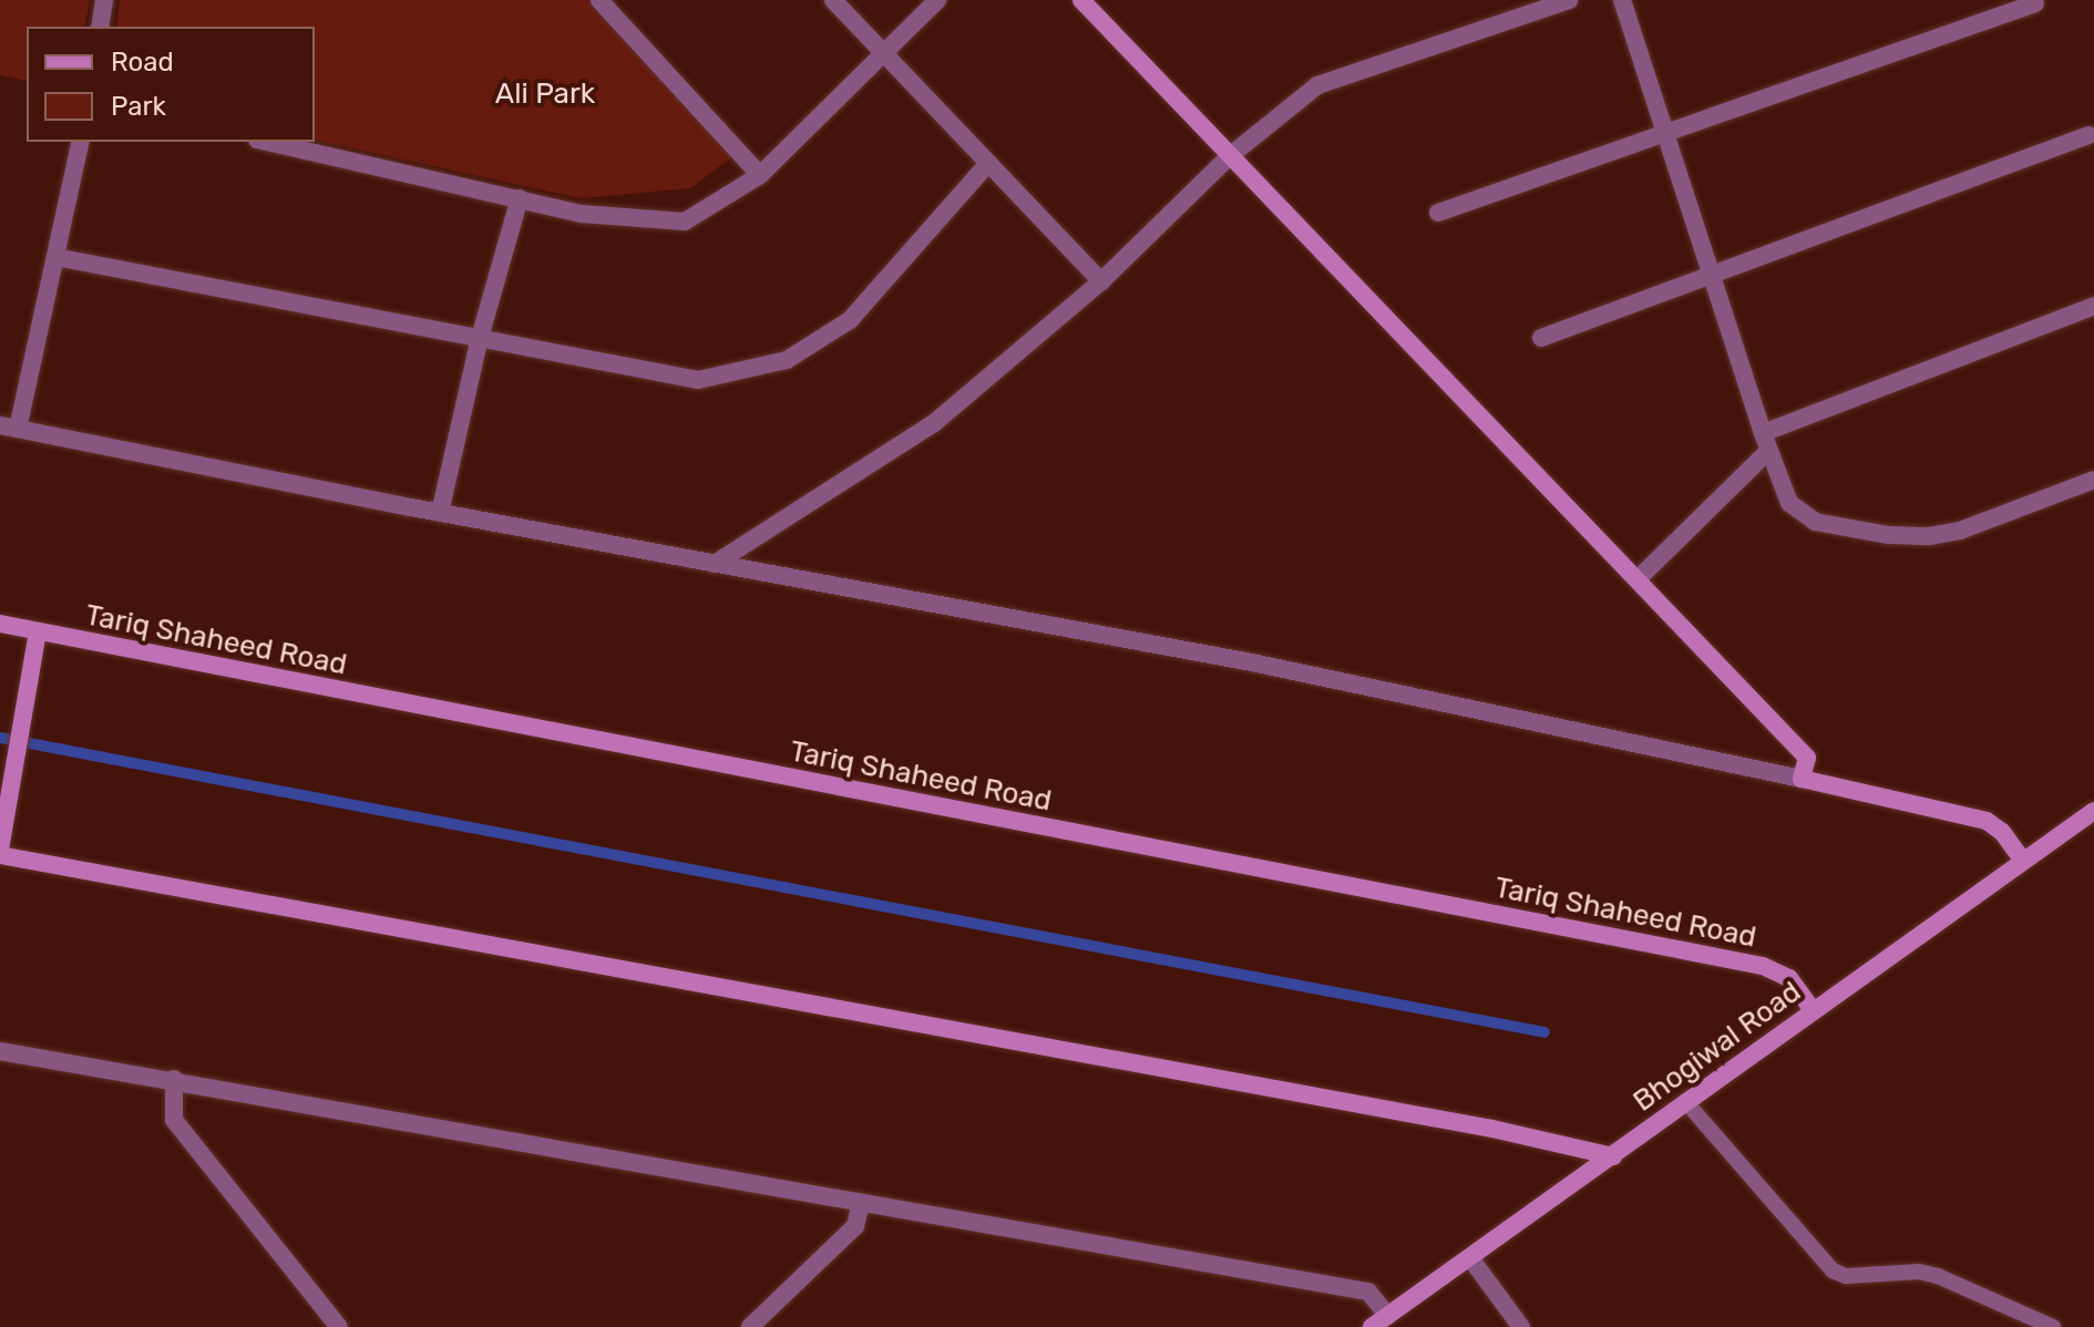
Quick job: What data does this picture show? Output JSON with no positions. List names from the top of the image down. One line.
{"streets":{"main road":["Tariq Shaheed Road","Bhogiwal Road"]},"crossings":[["Tariq Shaheed Road","Bhogiwal Road"]],"parks":["Ali Park"],"legend":["Road","Park"]}
